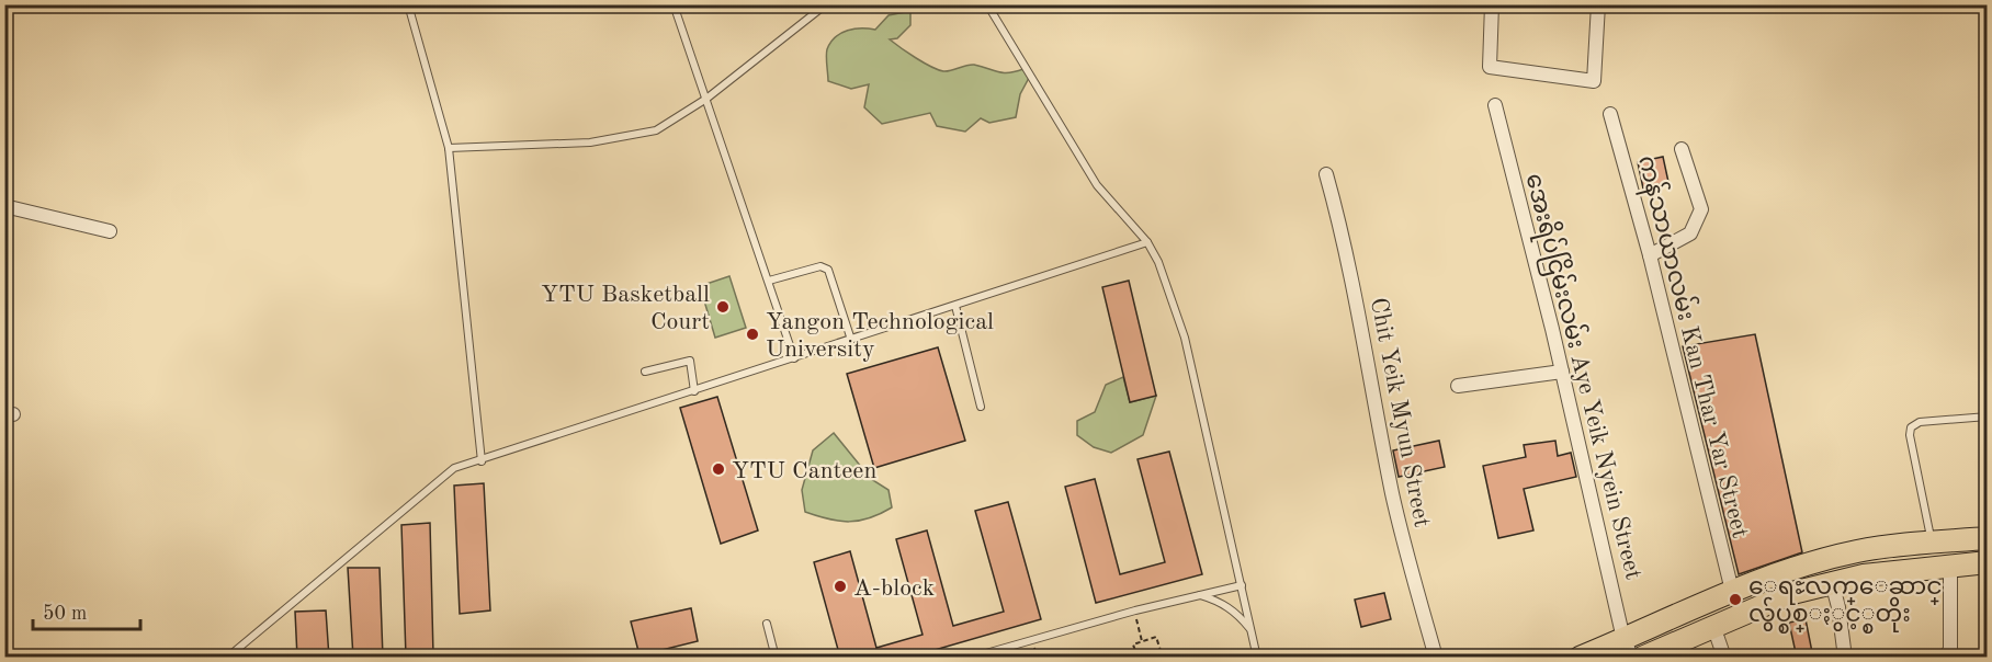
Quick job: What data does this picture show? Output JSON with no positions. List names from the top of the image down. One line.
{"streets":{"street":["ကန်သာယာလမ်း Kan Thar Yar Street","အေးရိပ်ငြိမ်းလမ်း Aye Yeik Nyein Street","Chit Yeik Myun Street"]},"places":["YTU Basketball Court","Yangon Technological University","YTU Canteen","A-block","ေရႊလက္ေဆာင္ လ်ွပ္စစ္ႏွင့္စတိုး"],"scale_bar":"50 m"}
